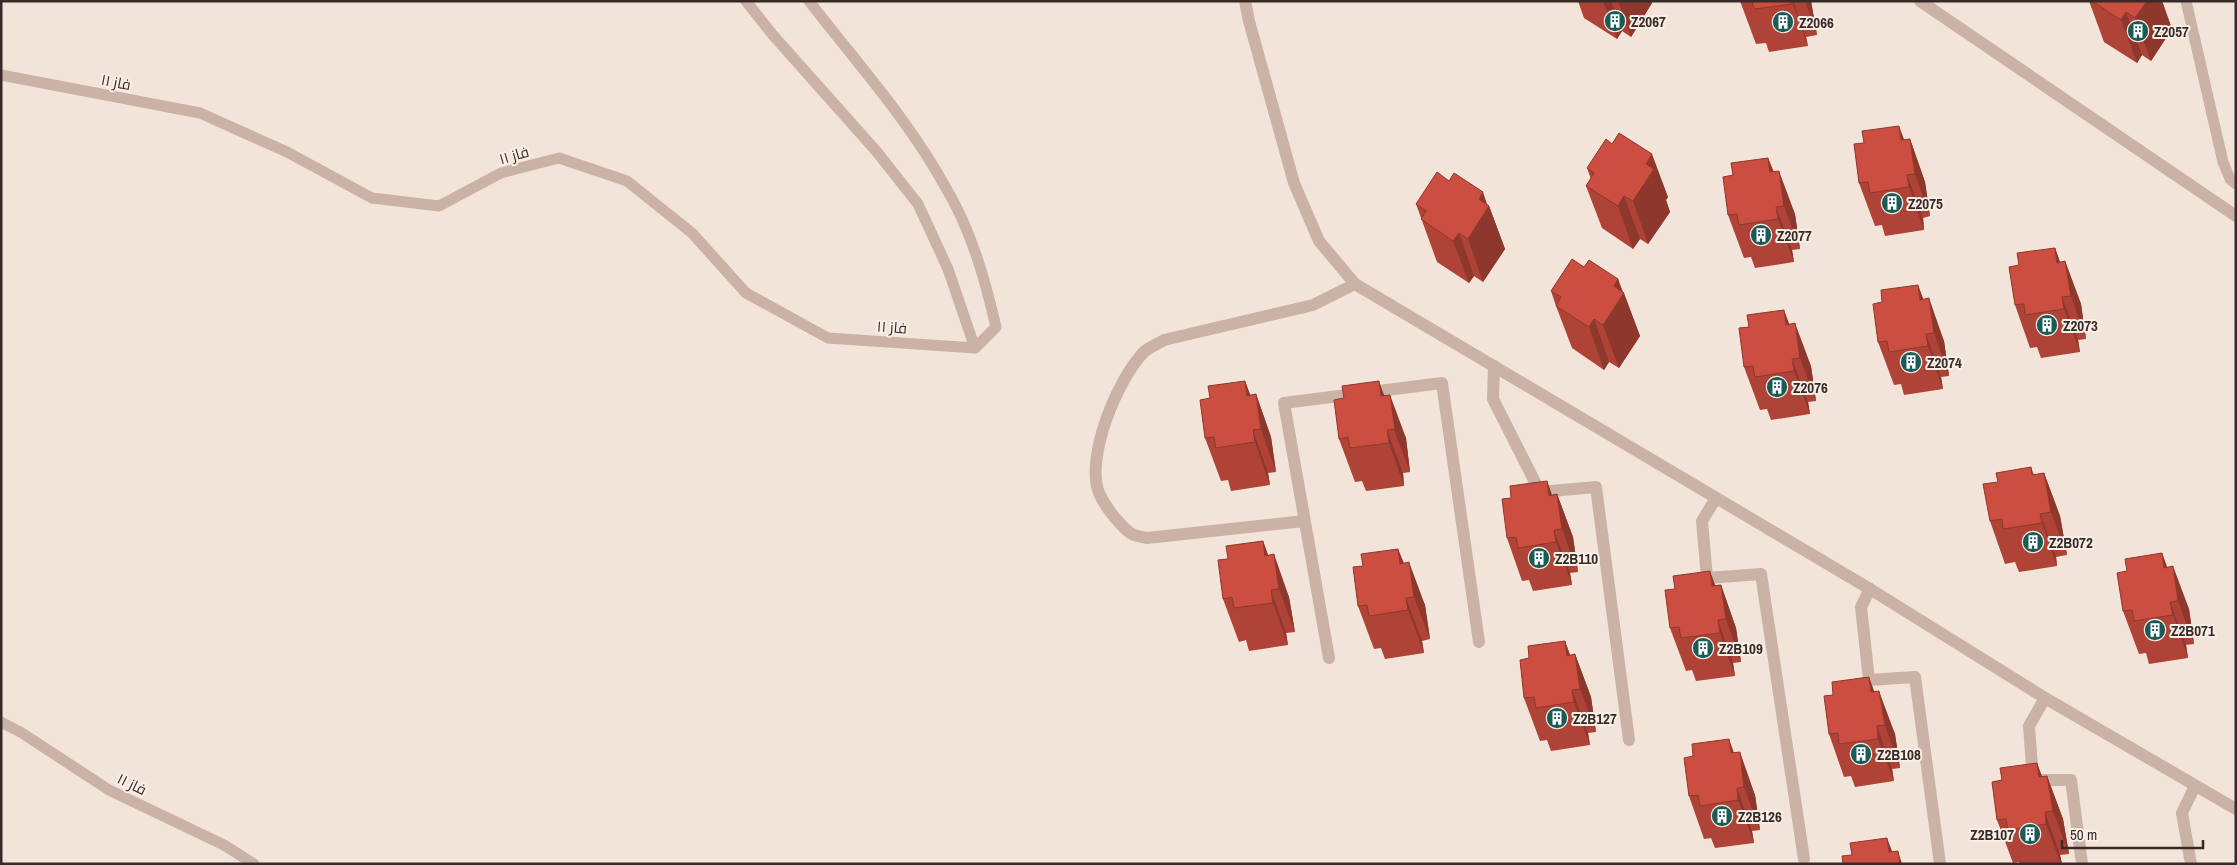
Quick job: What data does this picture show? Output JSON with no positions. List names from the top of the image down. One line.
{"streets":{"lane":["فاز ۱۱"]},"places":{"building":["Z2067","Z2066","Z2057","Z2075","Z2077","Z2073","Z2074","Z2076","Z2B072","Z2B110","Z2B071","Z2B109","Z2B127","Z2B108","Z2B126","Z2B107"]},"scale_bar":"50 m"}
